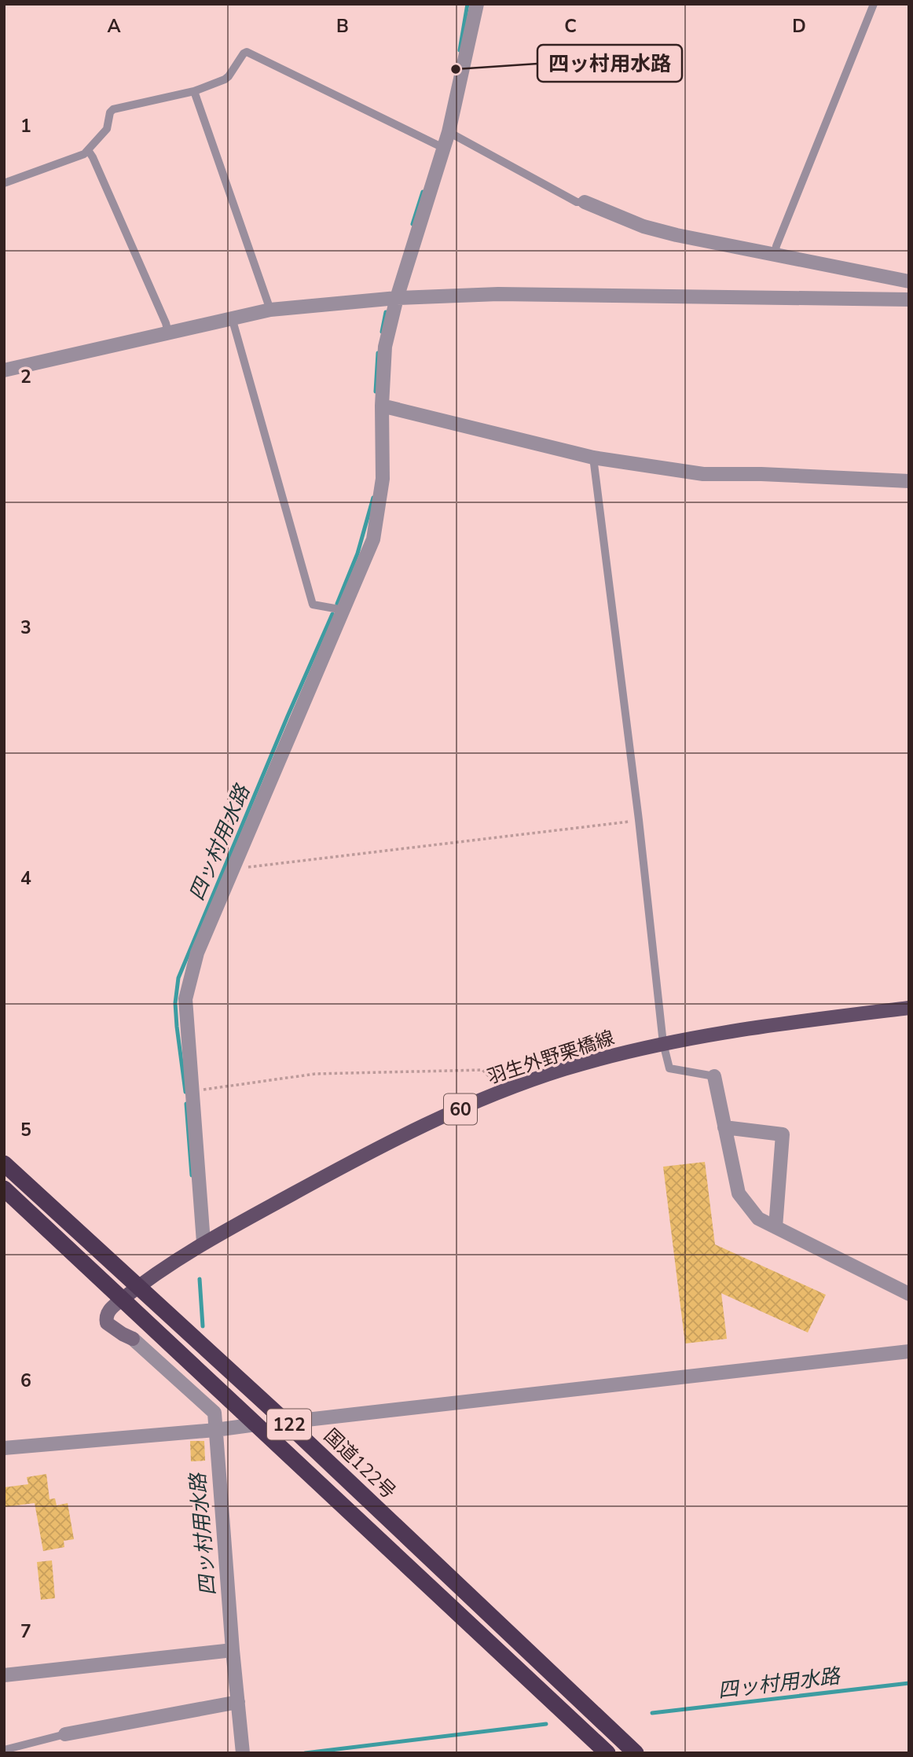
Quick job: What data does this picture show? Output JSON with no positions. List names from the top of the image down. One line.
{"streets":{"highway":["122","国道122号"],"main road":["羽生外野栗橋線","60"]},"crossings":[["羽生外野栗橋線","122"],["羽生外野栗橋線","国道122号"]],"water":["四ッ村用水路"],"places":["四ッ村用水路"],"grid":{"columns":["A","B","C","D"],"rows":["1","2","3","4","5","6","7"]}}
